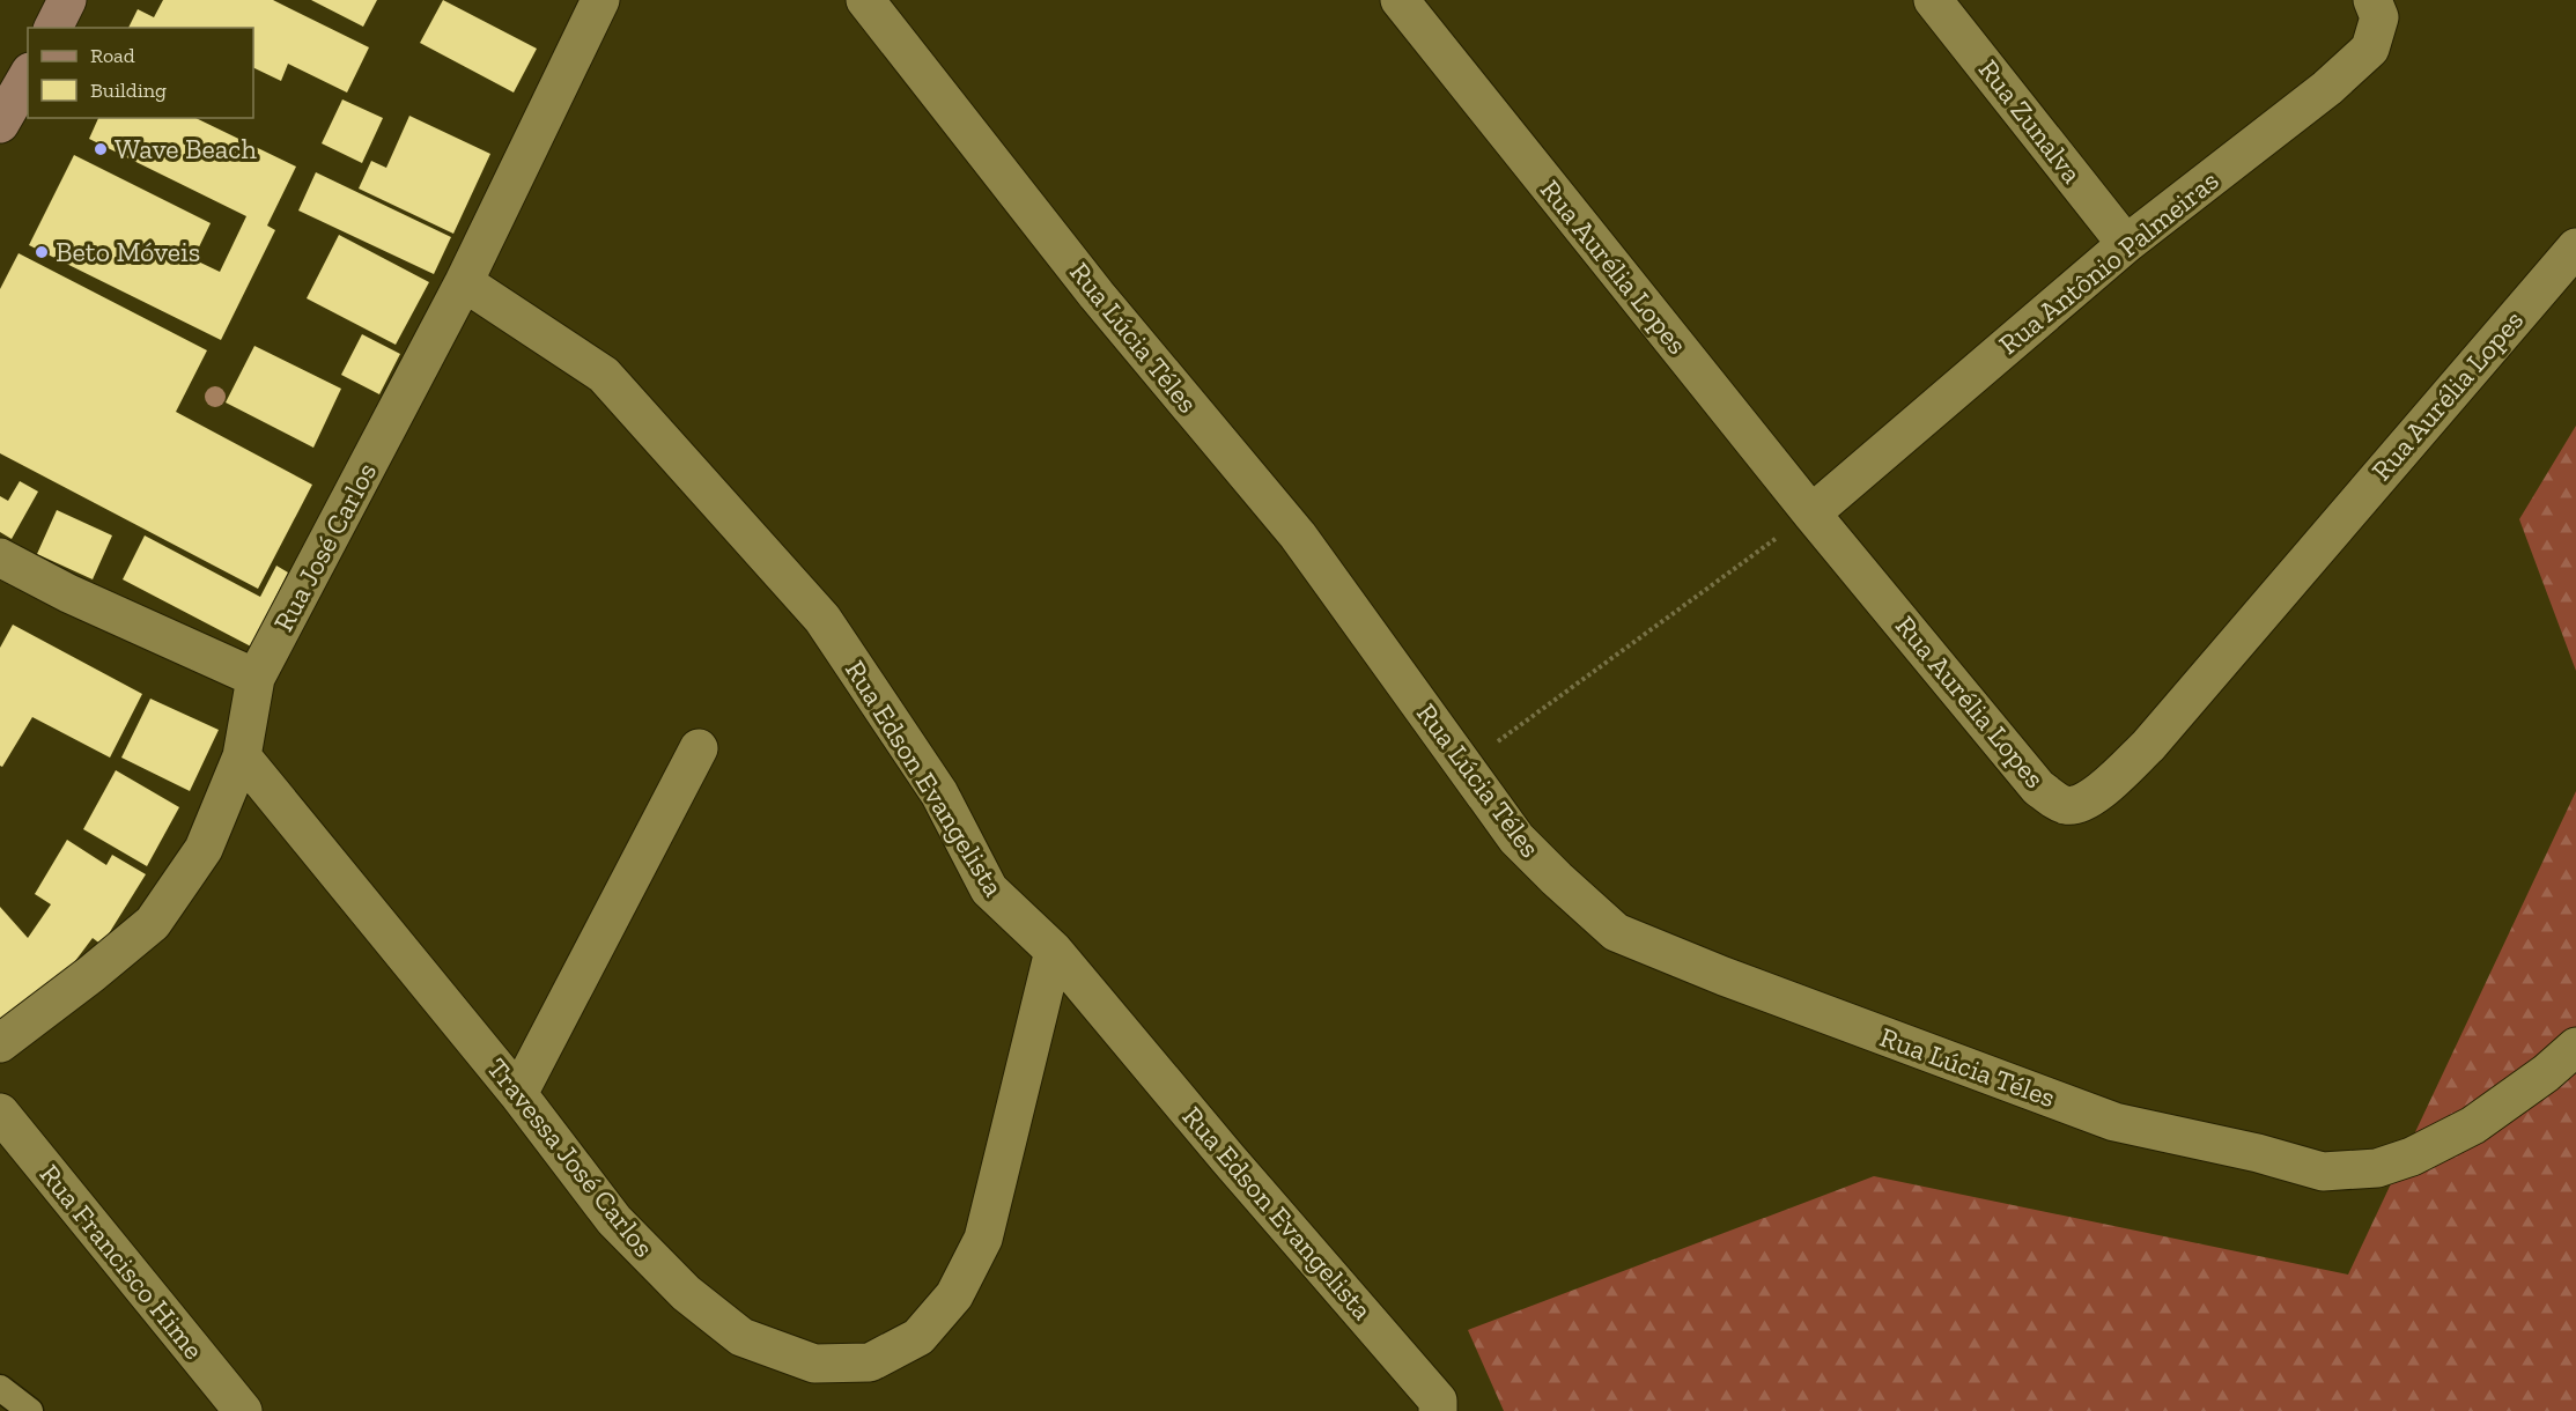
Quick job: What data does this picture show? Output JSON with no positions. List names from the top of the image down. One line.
{"streets":{"street":["Rua Zunalva","Rua Antônio Palmeiras","Rua Aurélia Lopes","Rua Lúcia Téles","Rua José Carlos","Rua Edson Evangelista","Travessa José Carlos","Rua Francisco Hime"]},"crossings":[["Rua Zunalva","Rua Antônio Palmeiras"],["Rua Antônio Palmeiras","Rua Aurélia Lopes"],["Rua José Carlos","Rua Edson Evangelista"],["Rua José Carlos","Travessa José Carlos"],["Rua Edson Evangelista","Travessa José Carlos"]],"places":["Wave Beach","Beto Móveis"],"legend":["Road","Building"]}
